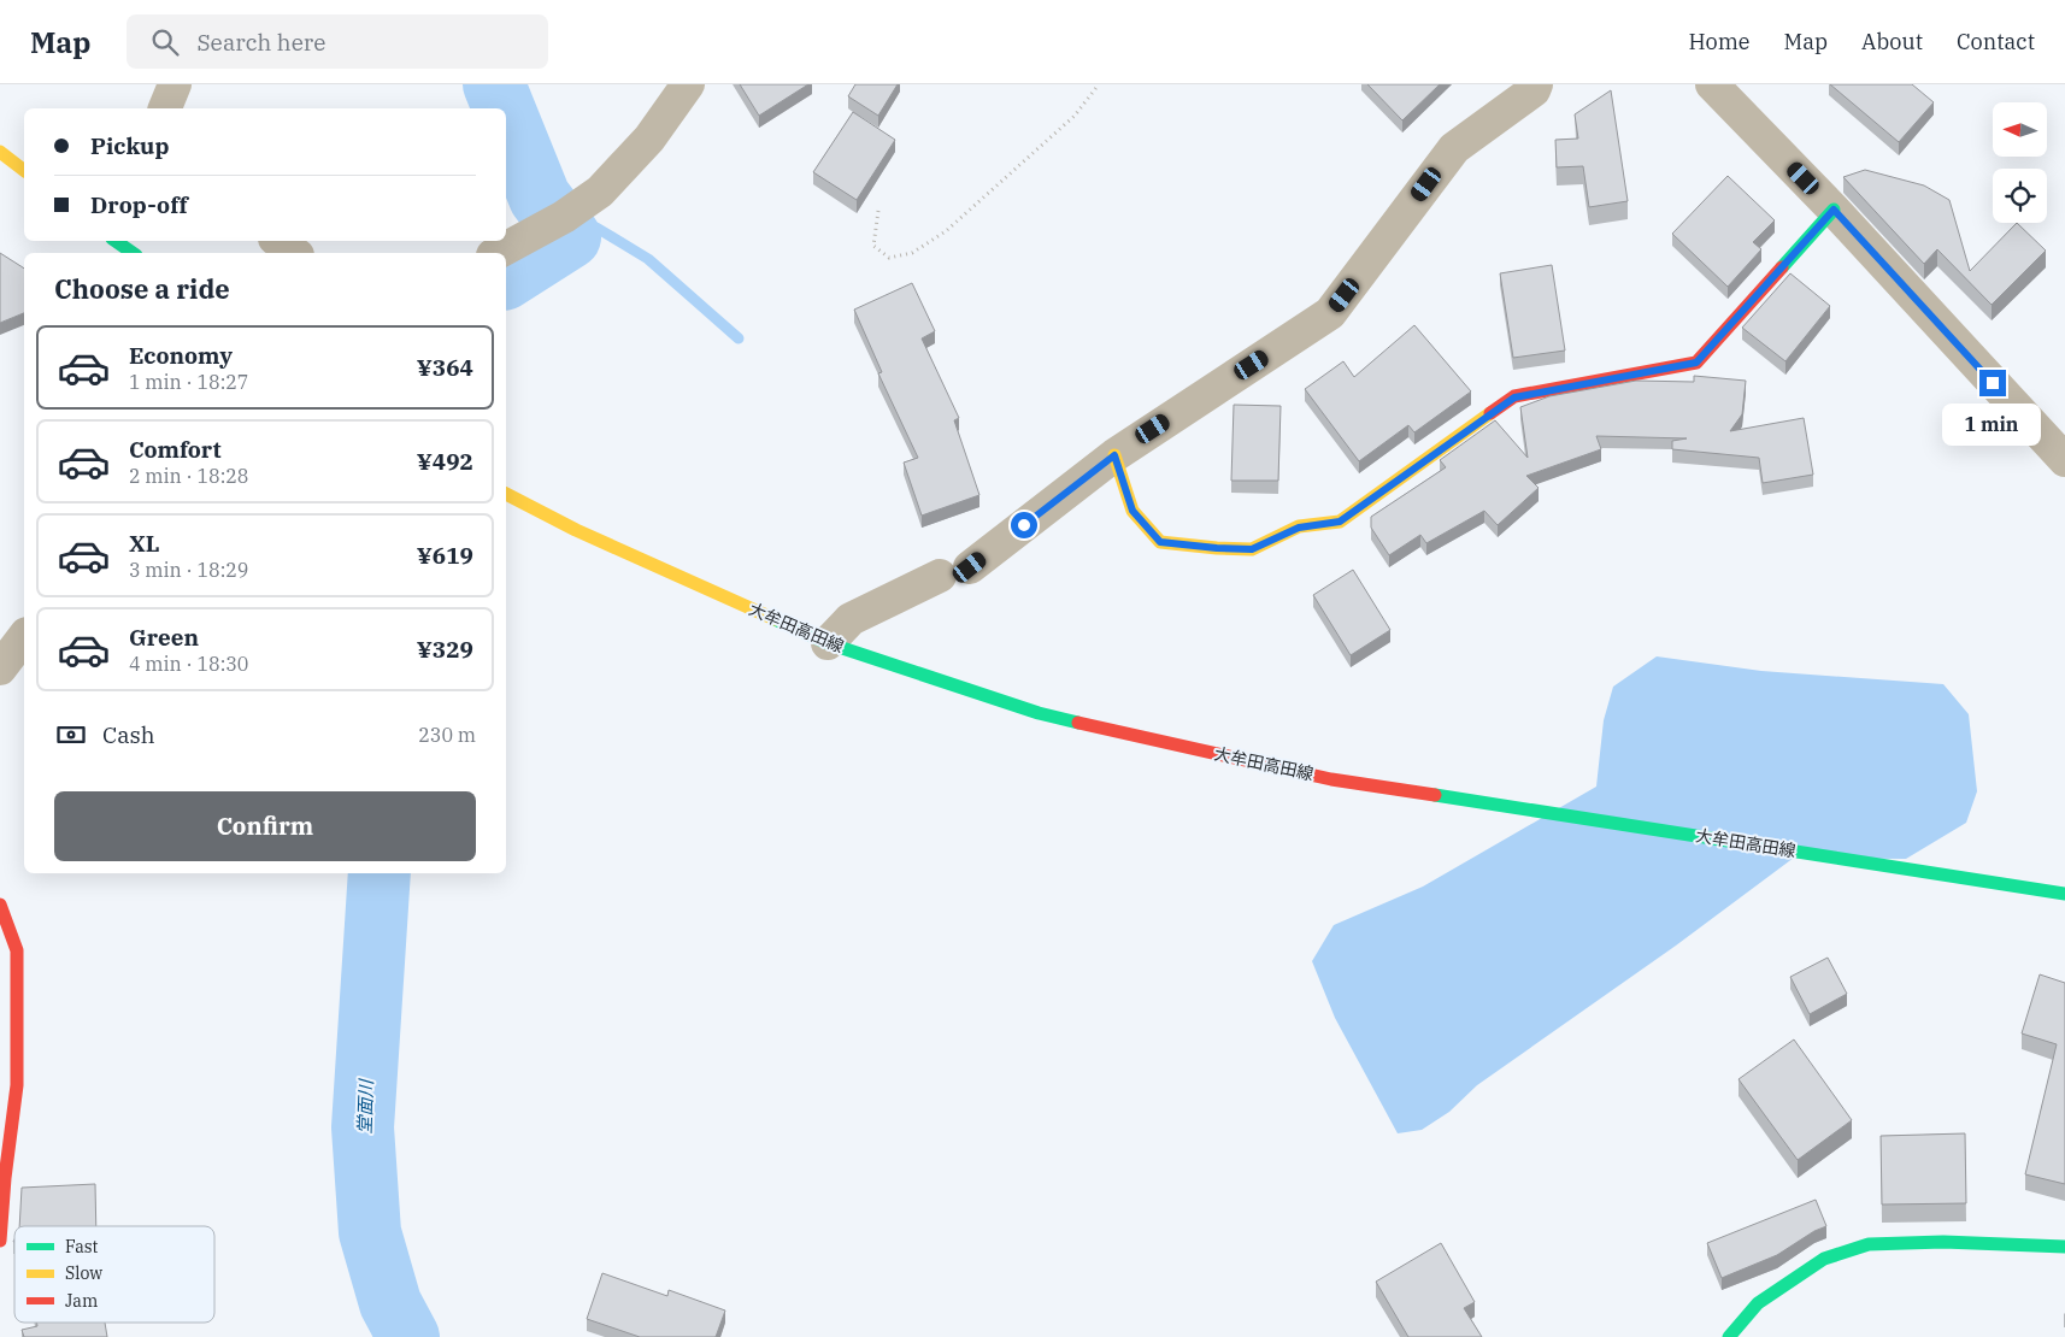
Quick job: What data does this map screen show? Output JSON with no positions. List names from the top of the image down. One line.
{"streets":{"main road":["大牟田高田線"]},"water":["堂面川"],"legend":["Fast","Slow","Jam"],"north":"left","page":{"header":"Map","search":"Search here","nav":["Home","Map","About","Contact"],"banner":["Pickup","Drop-off"],"heading":"Choose a ride","list":[{"name":"Economy","note":"1 min · 18:27","value":"¥364"},{"name":"Comfort","note":"2 min · 18:28","value":"¥492"},{"name":"XL","note":"3 min · 18:29","value":"¥619"},{"name":"Green","note":"4 min · 18:30","value":"¥329"}],"bubble":"1 min","pay":["Cash","230 m"],"buttons":"Confirm"}}
